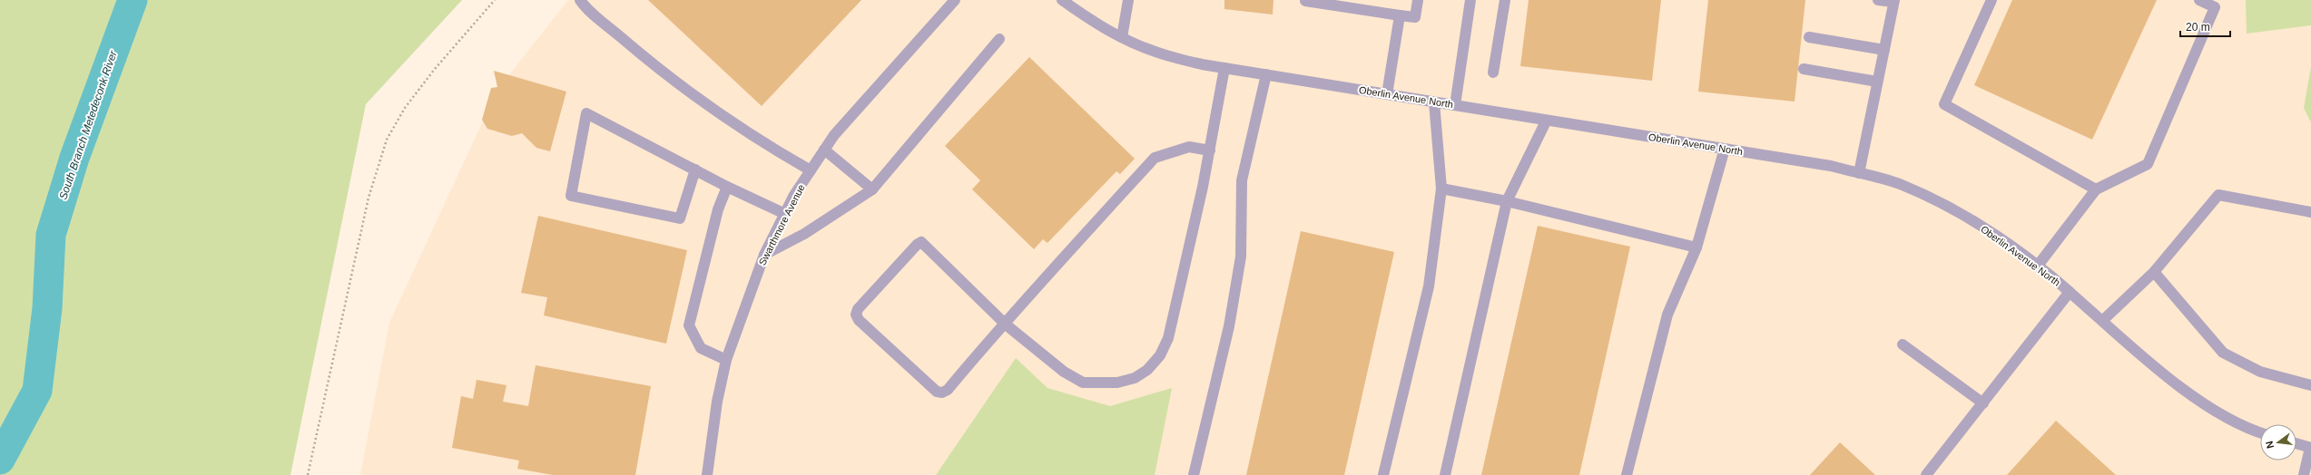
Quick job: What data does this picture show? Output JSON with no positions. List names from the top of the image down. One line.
{"streets":{"street":["Oberlin Avenue North","Swarthmore Avenue"]},"water":["South Branch Metedeconk River"],"scale_bar":"20 m","north":"left"}
